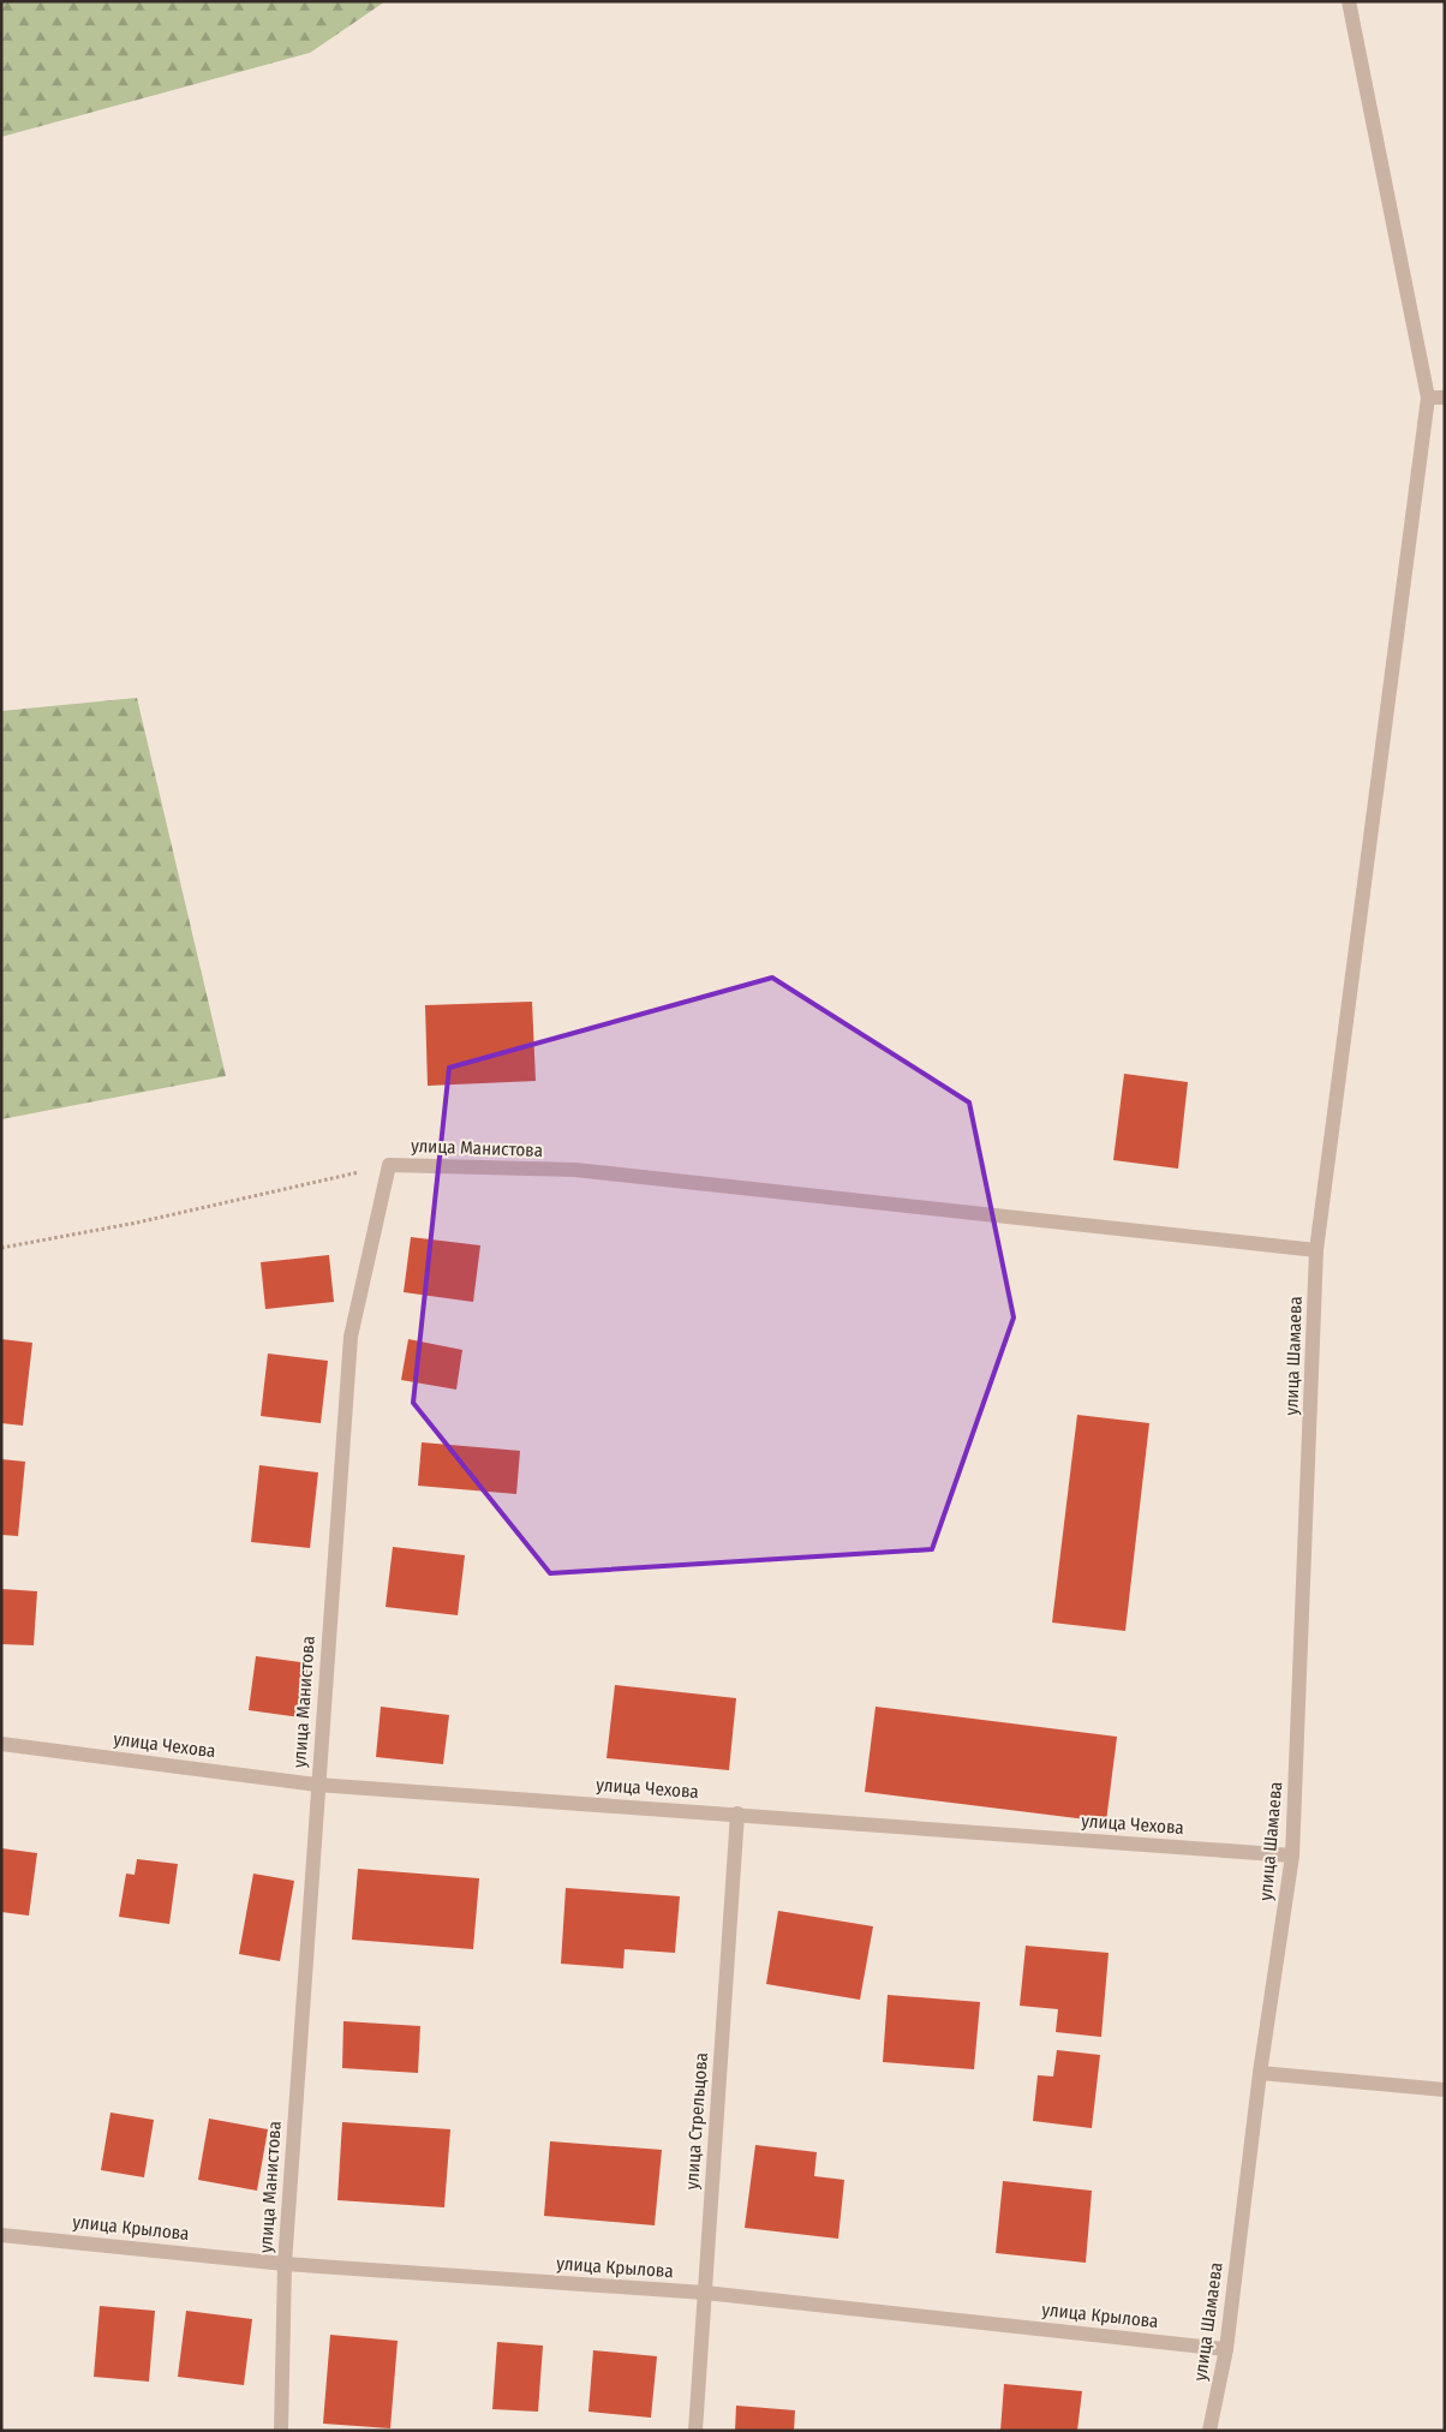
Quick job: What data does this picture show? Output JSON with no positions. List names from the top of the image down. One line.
{"streets":{"street":["улица Манистова","улица Шамаева","улица Чехова","улица Стрельцова","улица Крылова"]},"crossings":[["улица Манистова","улица Шамаева"],["улица Манистова","улица Чехова"],["улица Манистова","улица Крылова"],["улица Шамаева","улица Чехова"],["улица Шамаева","улица Крылова"],["улица Чехова","улица Стрельцова"],["улица Стрельцова","улица Крылова"]]}
